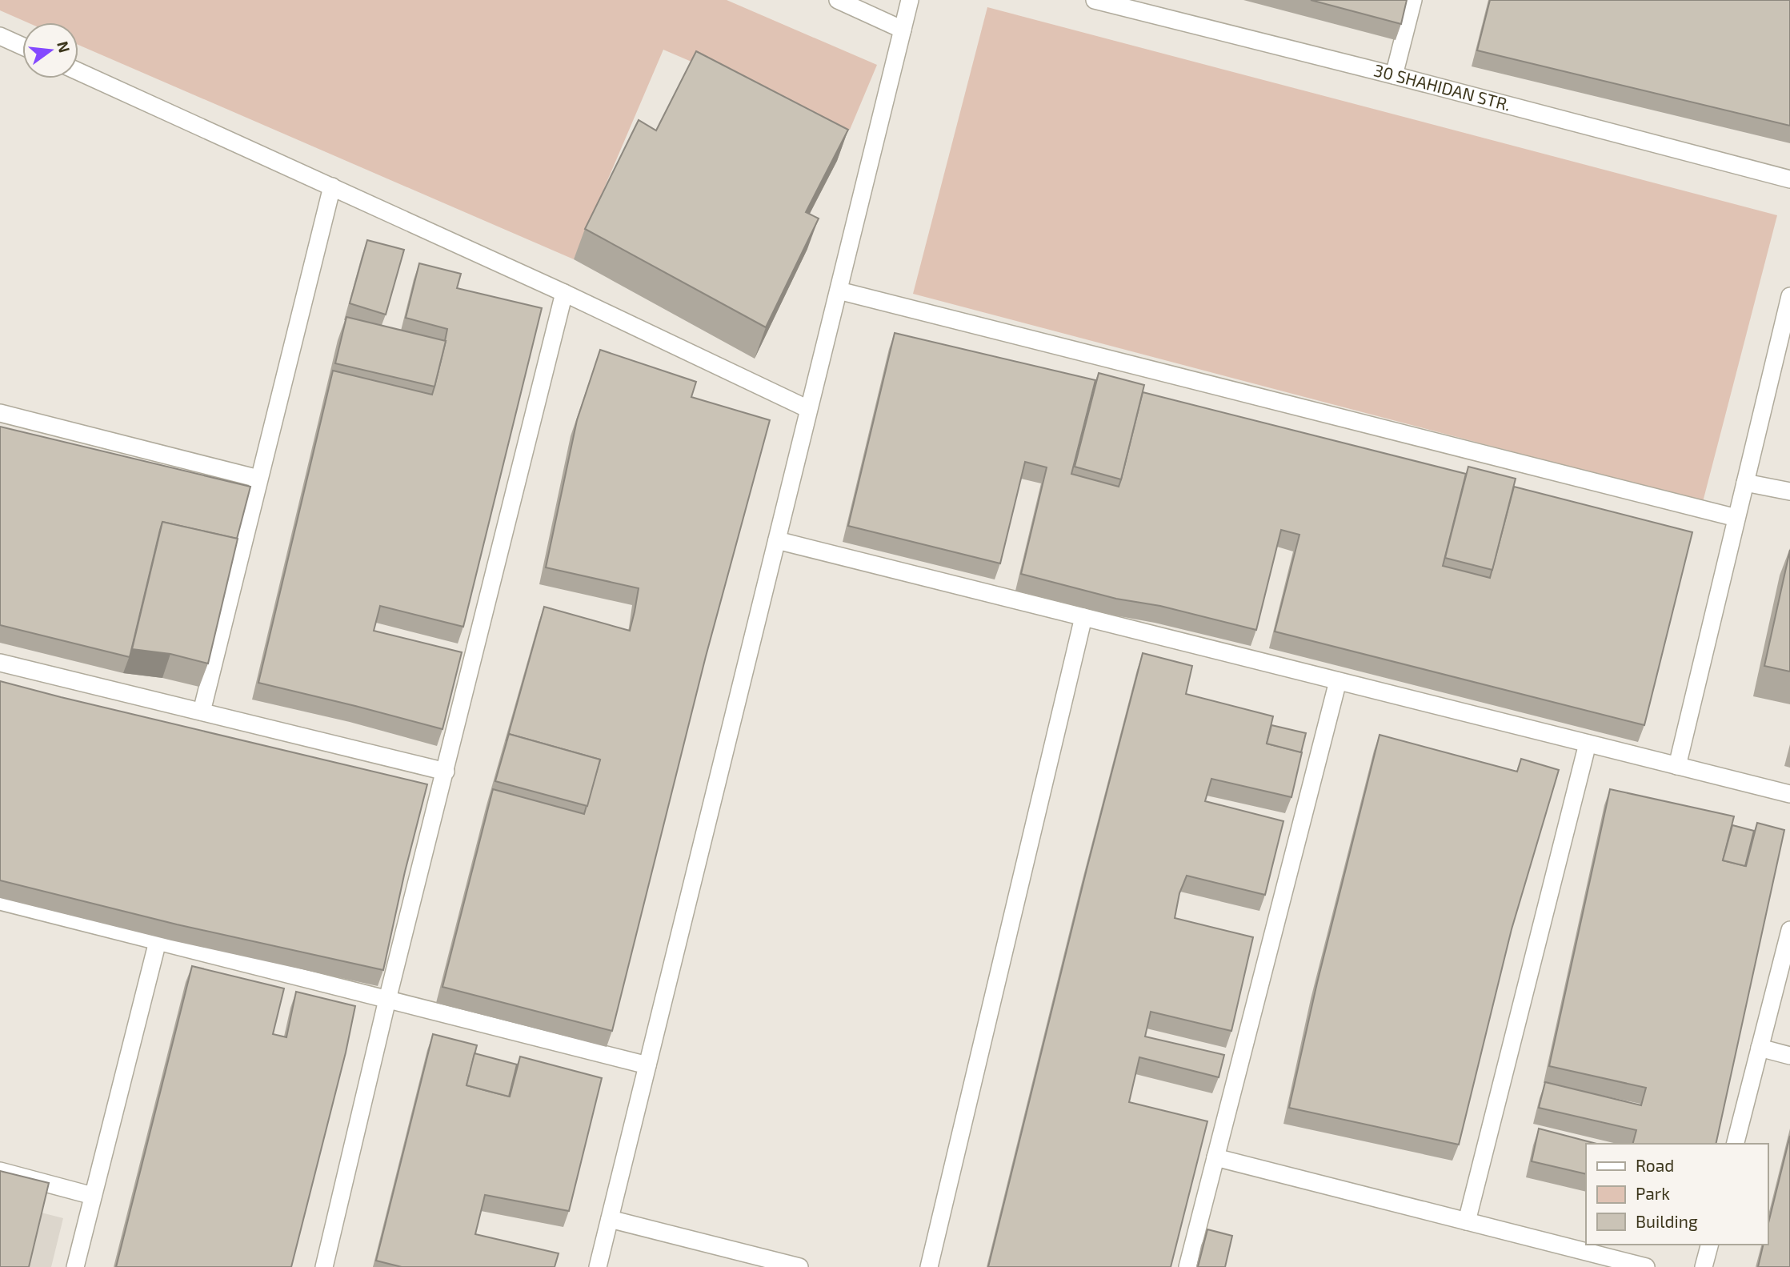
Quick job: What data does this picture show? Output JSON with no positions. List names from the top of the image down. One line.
{"streets":{"street":["30 SHAHIDAN STR."]},"legend":["Road","Park","Building"],"north":"right"}
